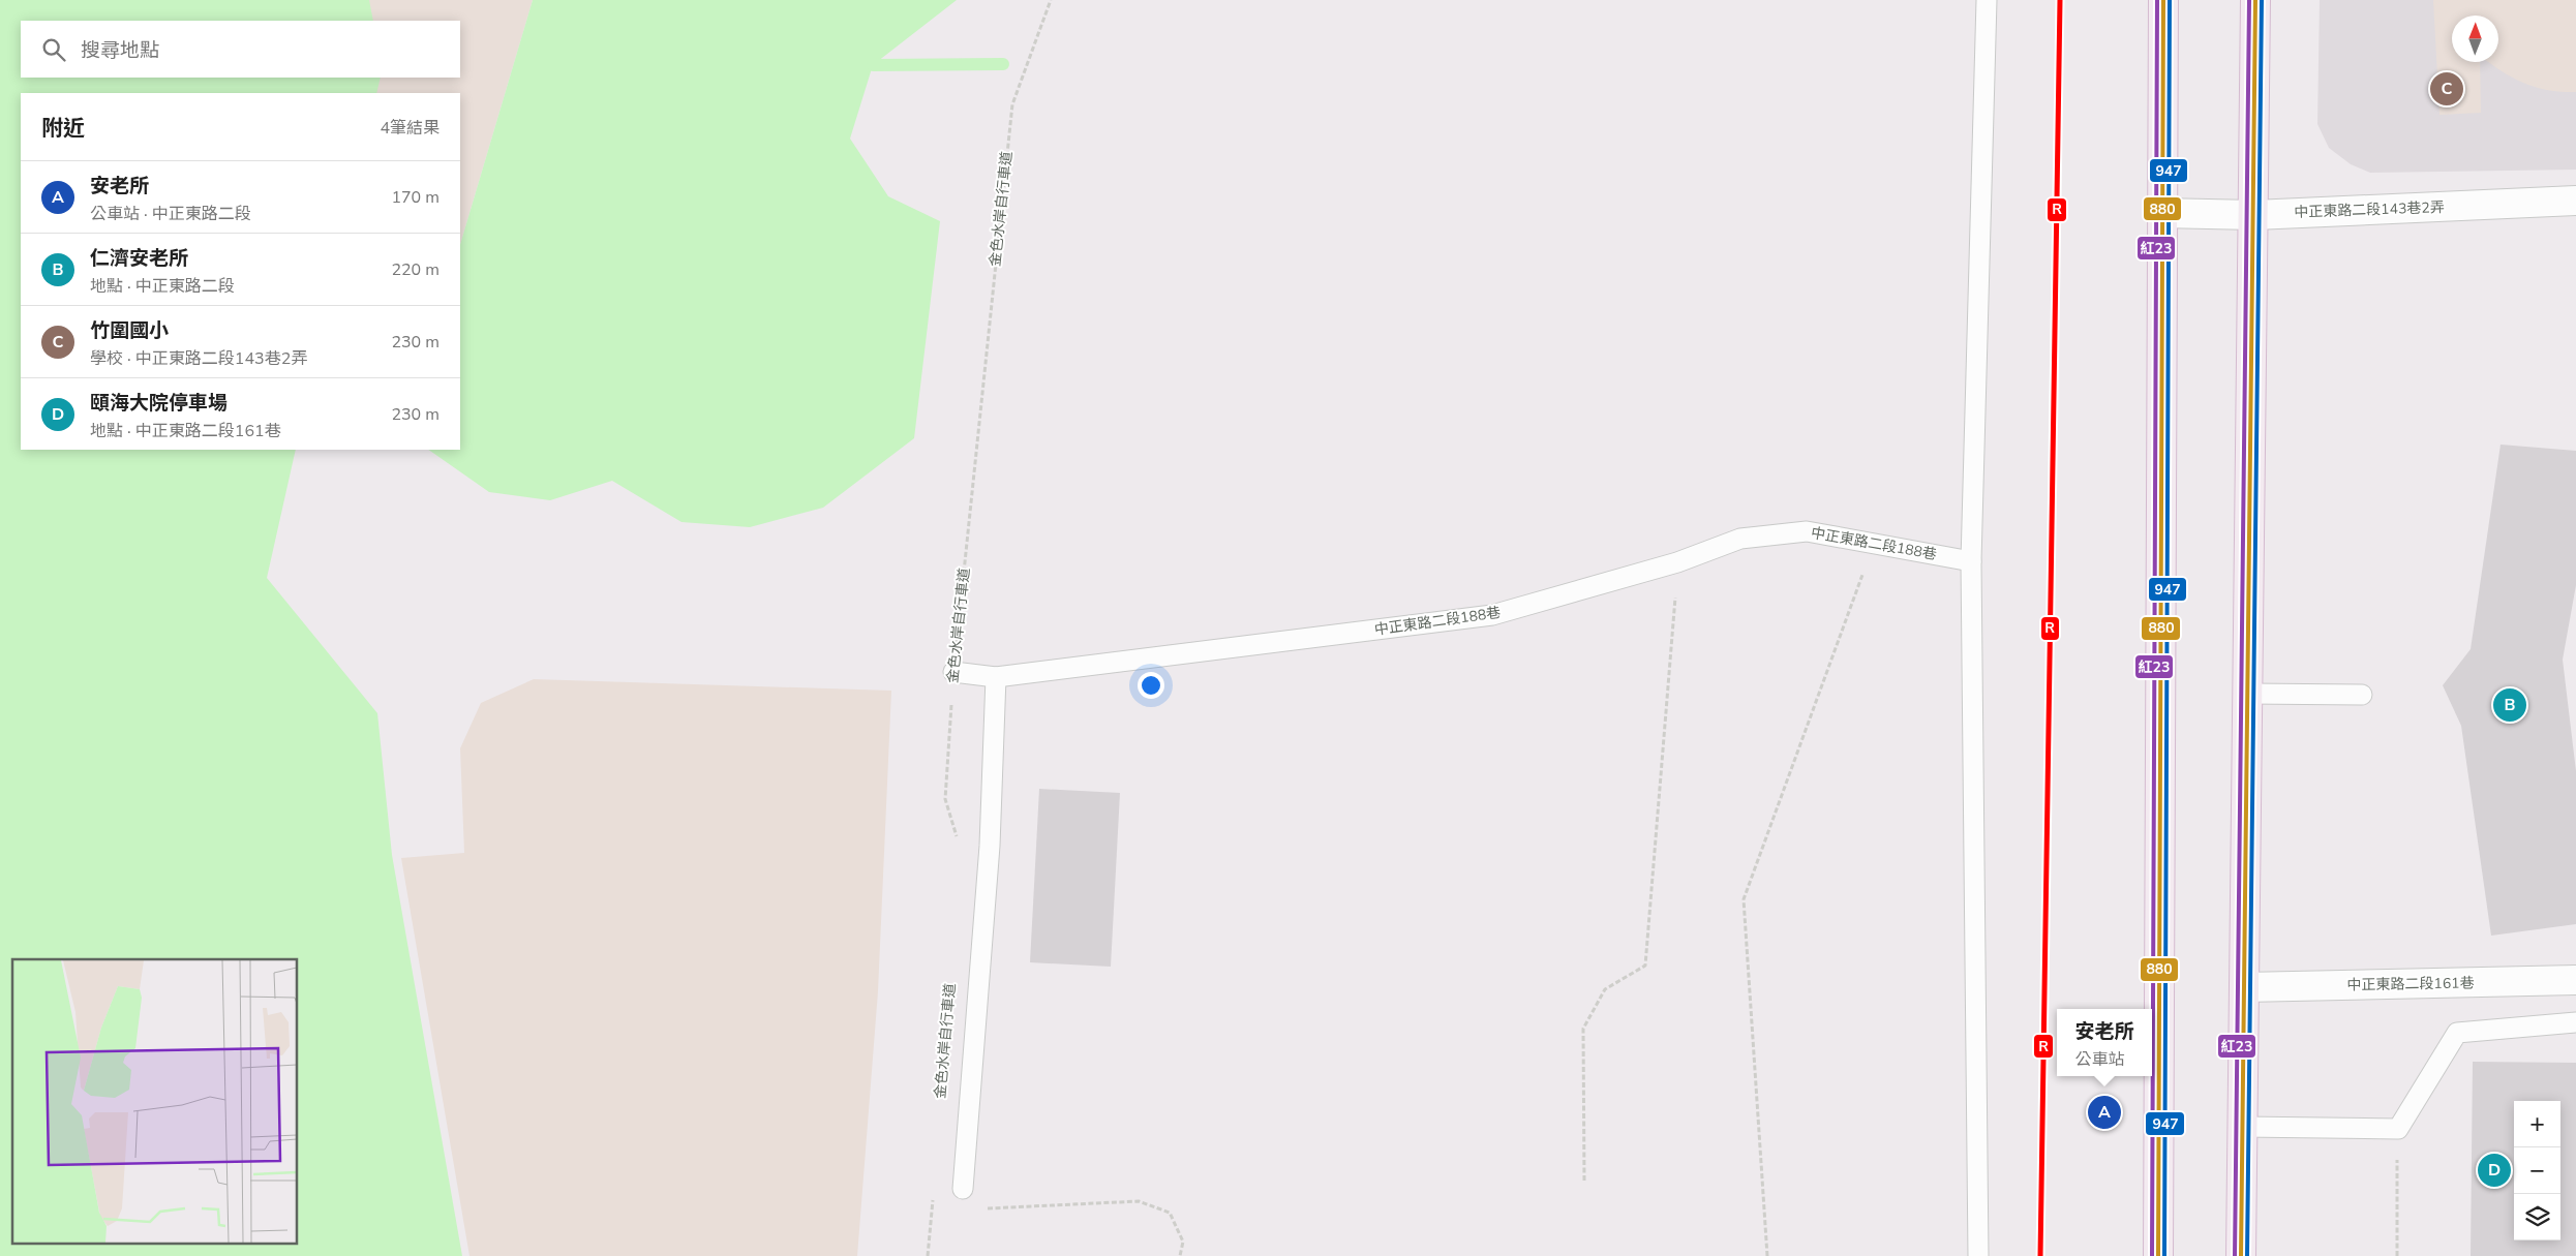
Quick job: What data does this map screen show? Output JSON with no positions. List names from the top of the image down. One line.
{"streets":{"street":["中正東路二段143巷2弄","中正東路二段161巷"],"lane":["中正東路二段188巷"],"path":["金色水岸自行車道"]},"crossings":[["金色水岸自行車道","中正東路二段188巷"]],"lines":["transit line R","transit line 880","transit line 947","transit line 紅23"],"north":"top","page":{"search":"搜尋地點","pins":["C","B","A","D"],"heading":["附近","4筆結果"],"list":[{"mark":"A","name":"安老所","note":"公車站 · 中正東路二段","value":"170 m"},{"mark":"B","name":"仁濟安老所","note":"地點 · 中正東路二段","value":"220 m"},{"mark":"C","name":"竹圍國小","note":"學校 · 中正東路二段143巷2弄","value":"230 m"},{"mark":"D","name":"頤海大院停車場","note":"地點 · 中正東路二段161巷","value":"230 m"}],"popup":["安老所","公車站"],"map_buttons":["+","−"]}}
